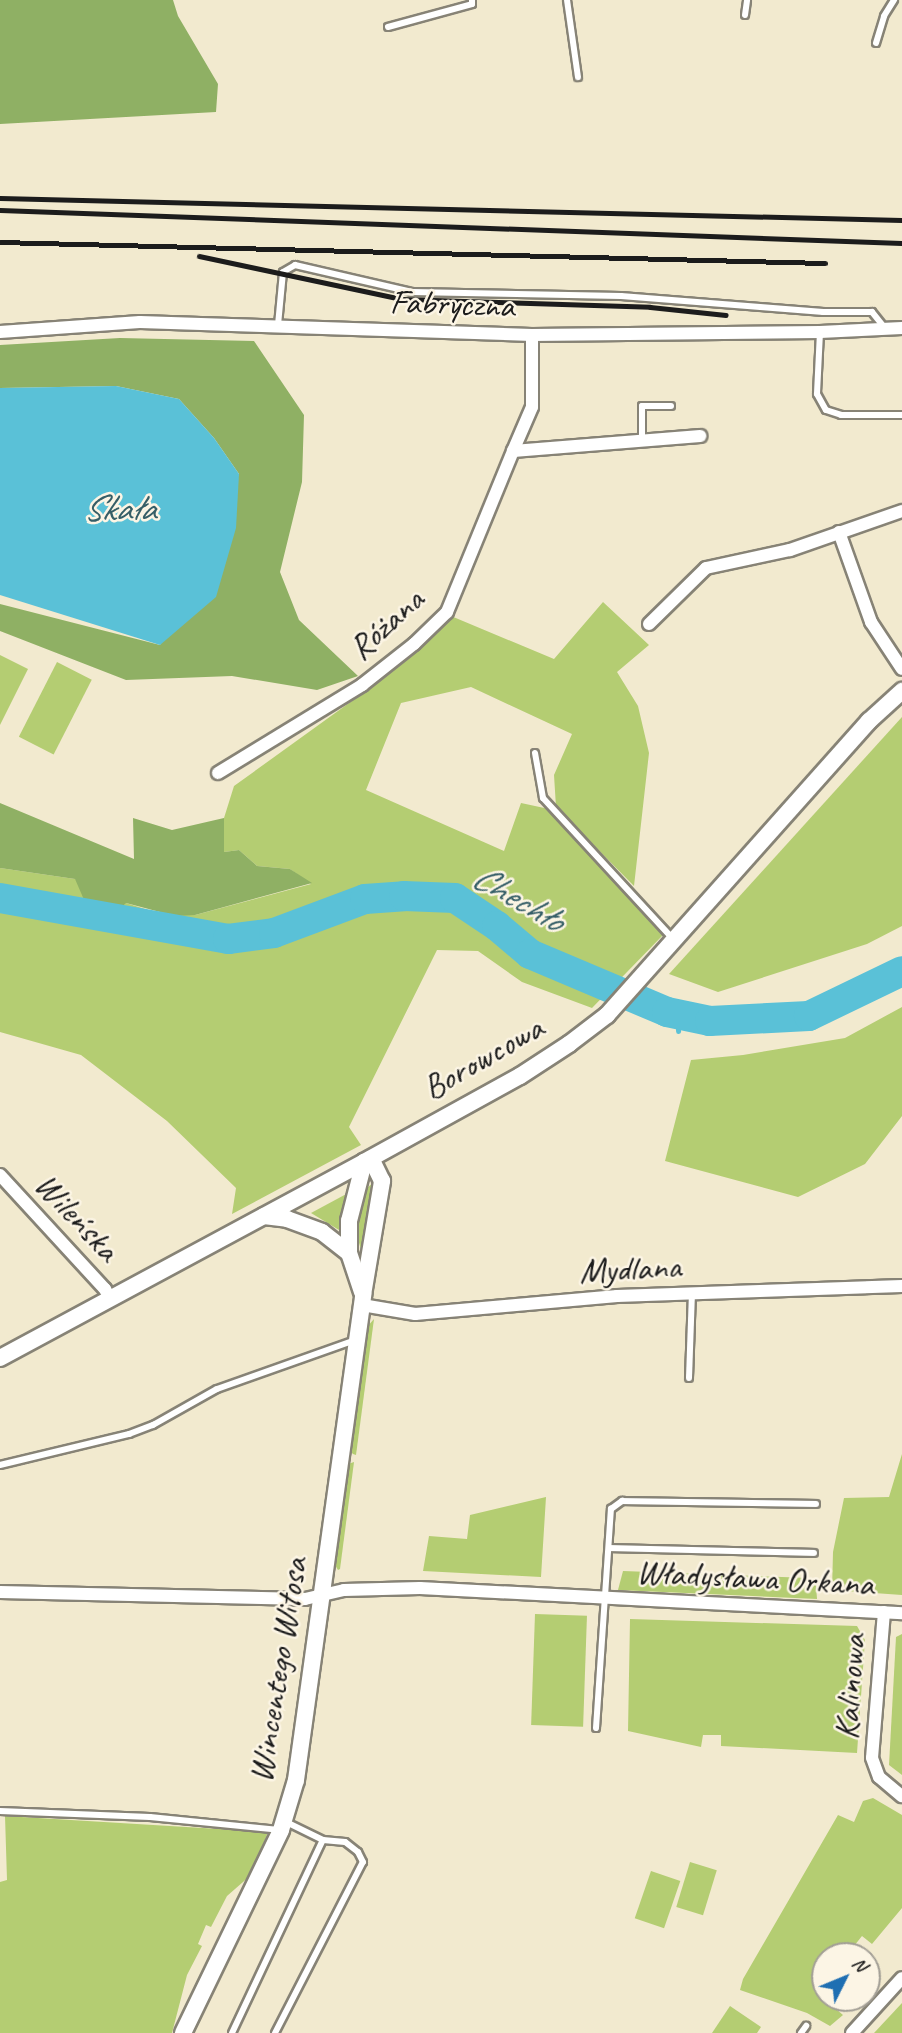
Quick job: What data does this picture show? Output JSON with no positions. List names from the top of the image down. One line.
{"streets":{"street":["Fabryczna","Różana","Borowcowa","Wileńska","Mydlana","Władysława Orkana","Wincentego Witosa","Kalinowa"]},"crossings":[["Fabryczna","Różana"],["Borowcowa","Wileńska"],["Borowcowa","Wincentego Witosa"],["Mydlana","Wincentego Witosa"],["Władysława Orkana","Wincentego Witosa"],["Władysława Orkana","Kalinowa"]],"water":["Skała","Chechło"],"north":"top right"}
